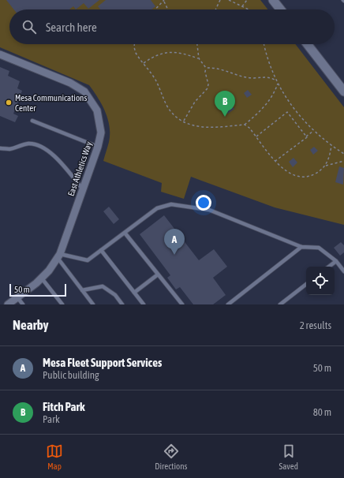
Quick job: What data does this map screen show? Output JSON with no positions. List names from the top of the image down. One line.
{"streets":{"street":["East Athletics Way"]},"places":["Mesa Communications Center"],"scale_bar":"50 m","page":{"search":"Search here","pins":["B","A"],"scale":"50 m","heading":["Nearby","2 results"],"list":[{"mark":"A","name":"Mesa Fleet Support Services","note":"Public building","value":"50 m"},{"mark":"B","name":"Fitch Park","note":"Park","value":"80 m"}],"nav":["Map","Directions","Saved"]}}
